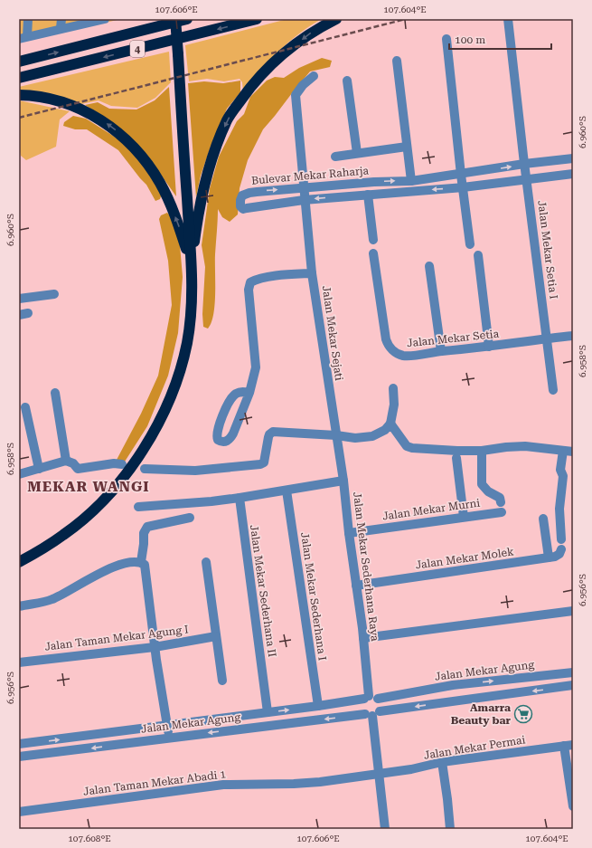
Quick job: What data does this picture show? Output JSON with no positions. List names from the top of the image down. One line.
{"streets":{"highway":["4"],"street":["Bulevar Mekar Raharja","Jalan Mekar Setia I","Jalan Mekar Sejati","Jalan Mekar Setia","Jalan Mekar Murni","Jalan Mekar Molek","Jalan Mekar Sederhana Raya","Jalan Mekar Sederhana II","Jalan Mekar Sederhana I","Jalan Taman Mekar Agung I","Jalan Mekar Agung","Jalan Mekar Permai","Jalan Taman Mekar Abadi 1"]},"crossings":[["Bulevar Mekar Raharja","Jalan Mekar Setia I"],["Bulevar Mekar Raharja","Jalan Mekar Sejati"],["Jalan Mekar Setia I","Jalan Mekar Setia"],["Jalan Mekar Sejati","Jalan Mekar Sederhana Raya"],["Jalan Mekar Murni","Jalan Mekar Sederhana Raya"],["Jalan Mekar Molek","Jalan Mekar Sederhana Raya"],["Jalan Mekar Sederhana Raya","Jalan Mekar Sederhana II"],["Jalan Mekar Sederhana Raya","Jalan Mekar Sederhana I"],["Jalan Mekar Sederhana Raya","Jalan Mekar Agung"],["Jalan Mekar Sederhana II","Jalan Mekar Agung"],["Jalan Mekar Sederhana I","Jalan Mekar Agung"],["Jalan Mekar Permai","Jalan Taman Mekar Abadi 1"]],"districts":["MEKAR WANGI"],"places":{"supermarket":["Amarra Beauty bar"]},"scale_bar":"100 m","coordinates":["107.606°E","107.604°E","6.960°S","6.958°S","6.956°S","107.608°E"]}
